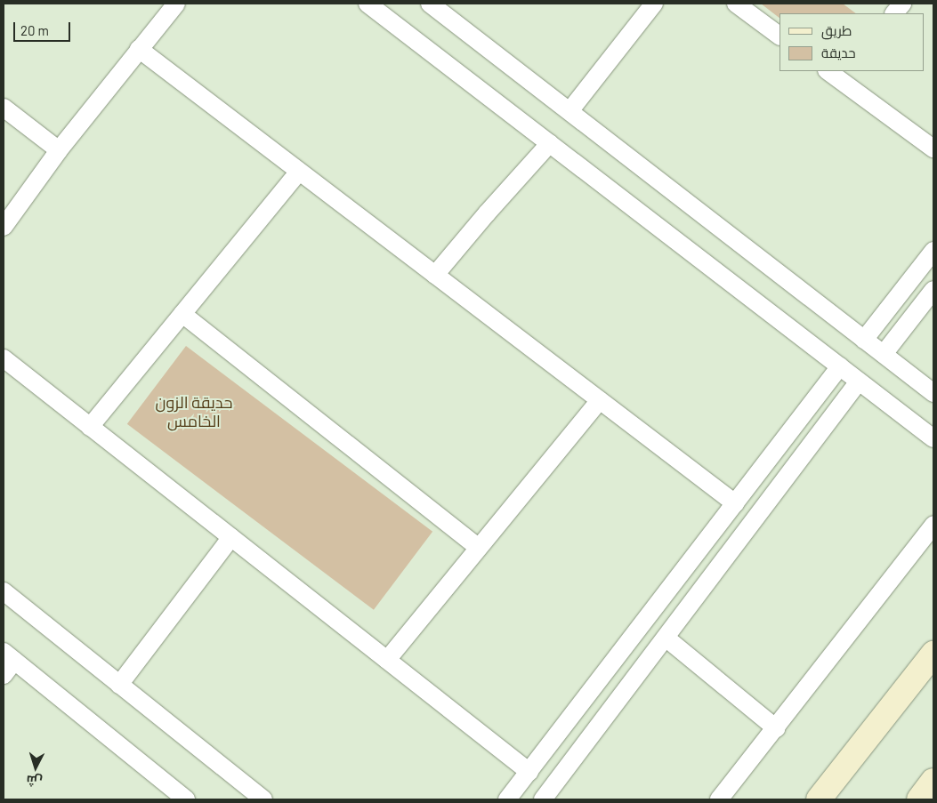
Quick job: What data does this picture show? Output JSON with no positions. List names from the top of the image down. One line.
{"parks":["حديقة الزون الخامس"],"legend":["طريق","حديقة"],"scale_bar":"20 m","north":"bottom"}
